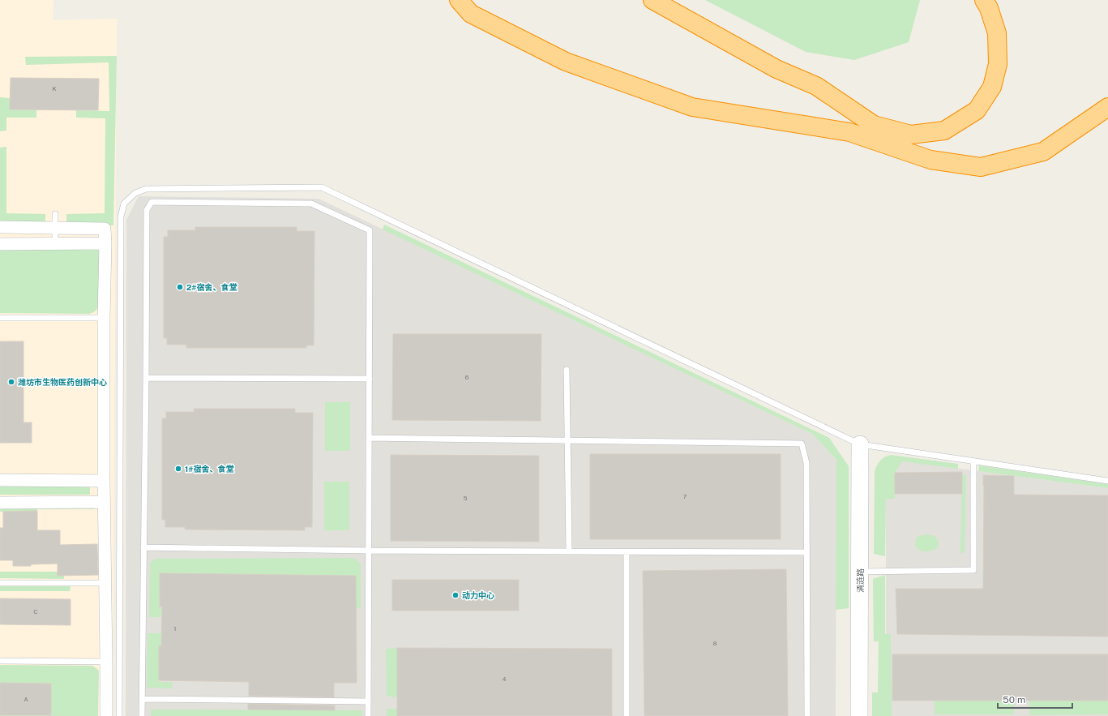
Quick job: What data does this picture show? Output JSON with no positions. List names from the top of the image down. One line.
{"streets":{"street":["清涟路"]},"places":["2#宿舍、食堂","潍坊市生物医药创新中心","1#宿舍、食堂","动力中心"],"house_numbers":["K","6","7","5","C","1","8","4","A"],"scale_bar":"50 m"}
